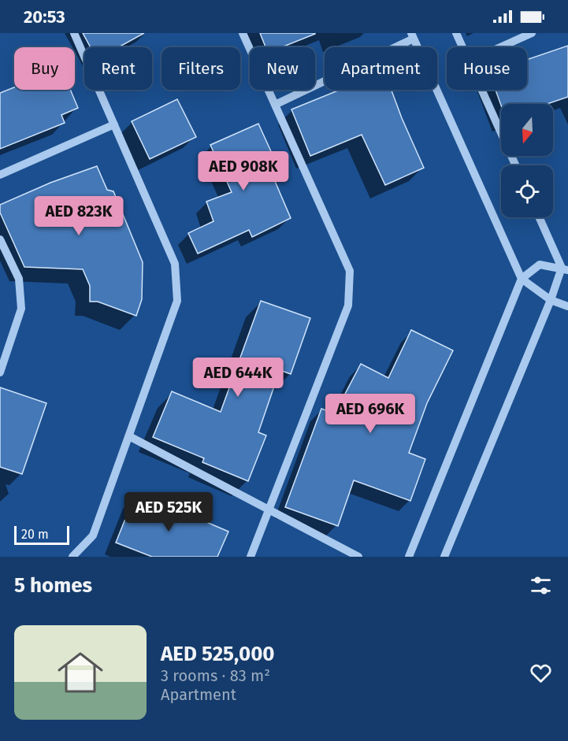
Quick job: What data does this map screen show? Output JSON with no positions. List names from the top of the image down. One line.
{"scale_bar":"20 m","north":"bottom","page":{"status":"20:53","chip":["Buy","Rent","Filters","New","Apartment","House"],"price":["AED 908K","AED 823K","AED 644K","AED 696K","AED 525K"],"scale":"20 m","heading":"5 homes","list":[{"name":"AED 525,000","note":"3 rooms · 83 m² · Apartment"}]}}
